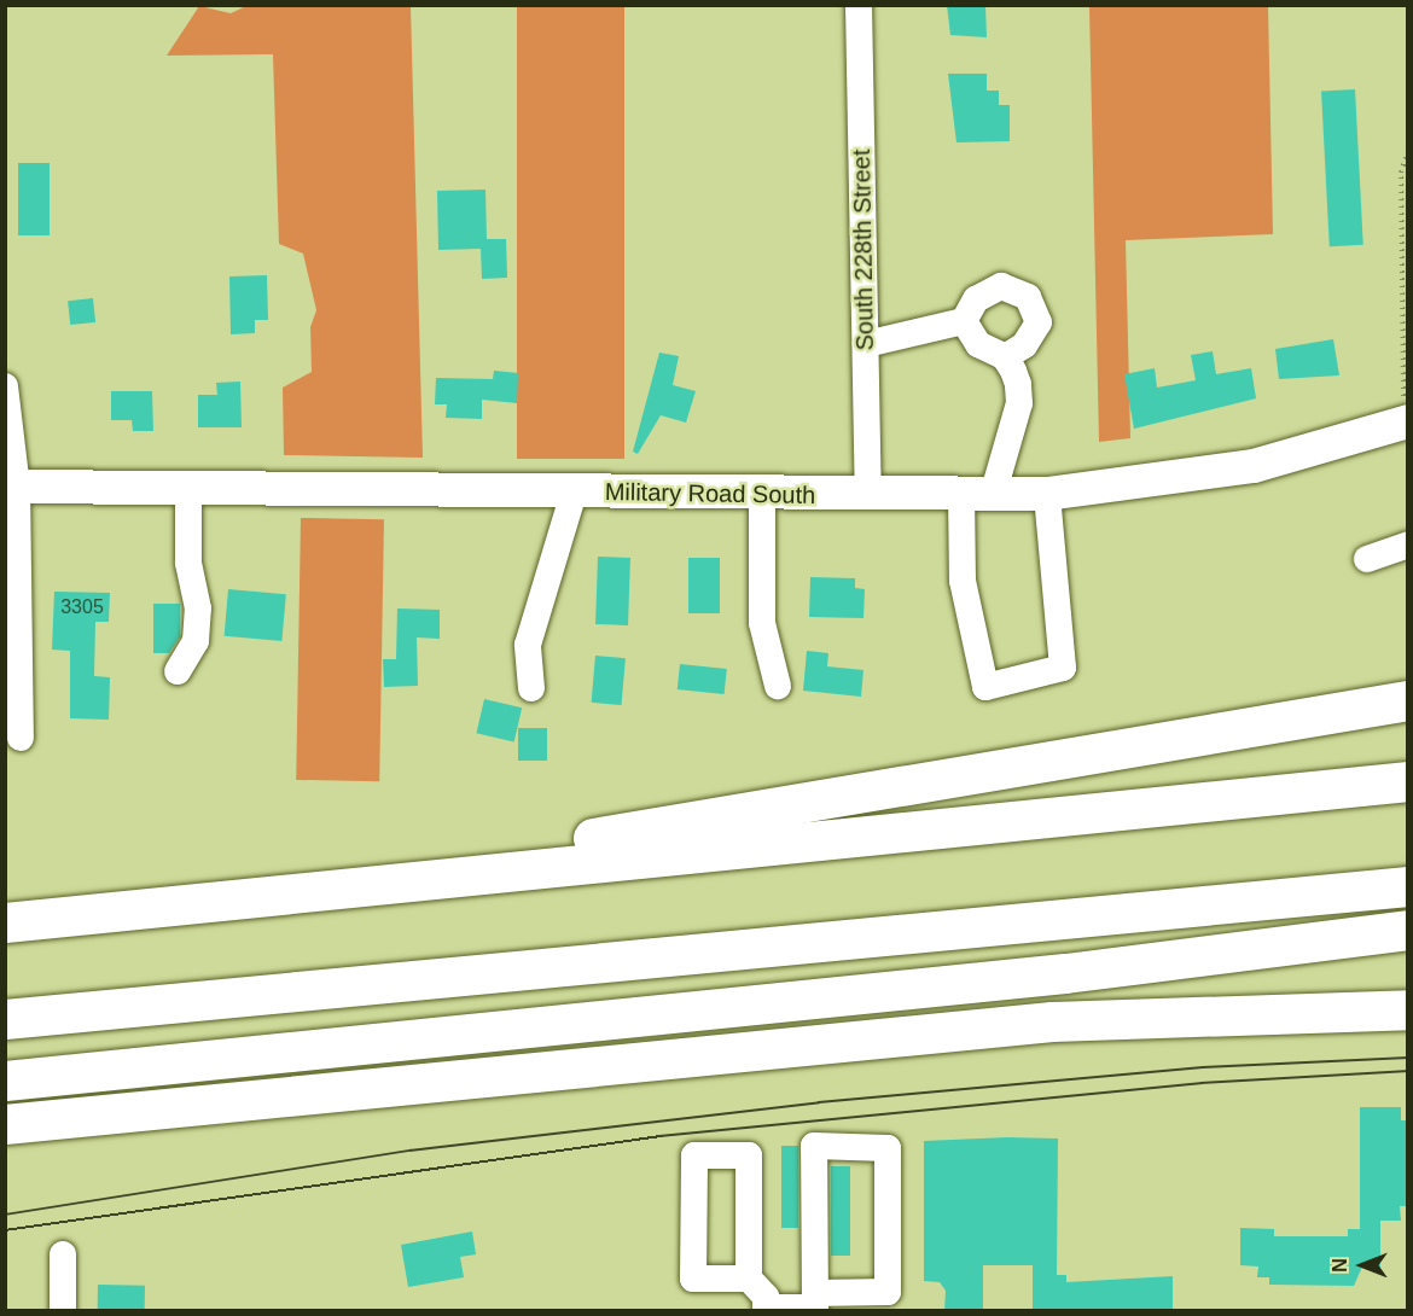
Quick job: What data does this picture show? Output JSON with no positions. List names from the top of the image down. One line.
{"streets":{"main road":["Military Road South"],"street":["South 228th Street"]},"crossings":[["South 228th Street","Military Road South"]],"house_numbers":["3305"],"north":"left"}
